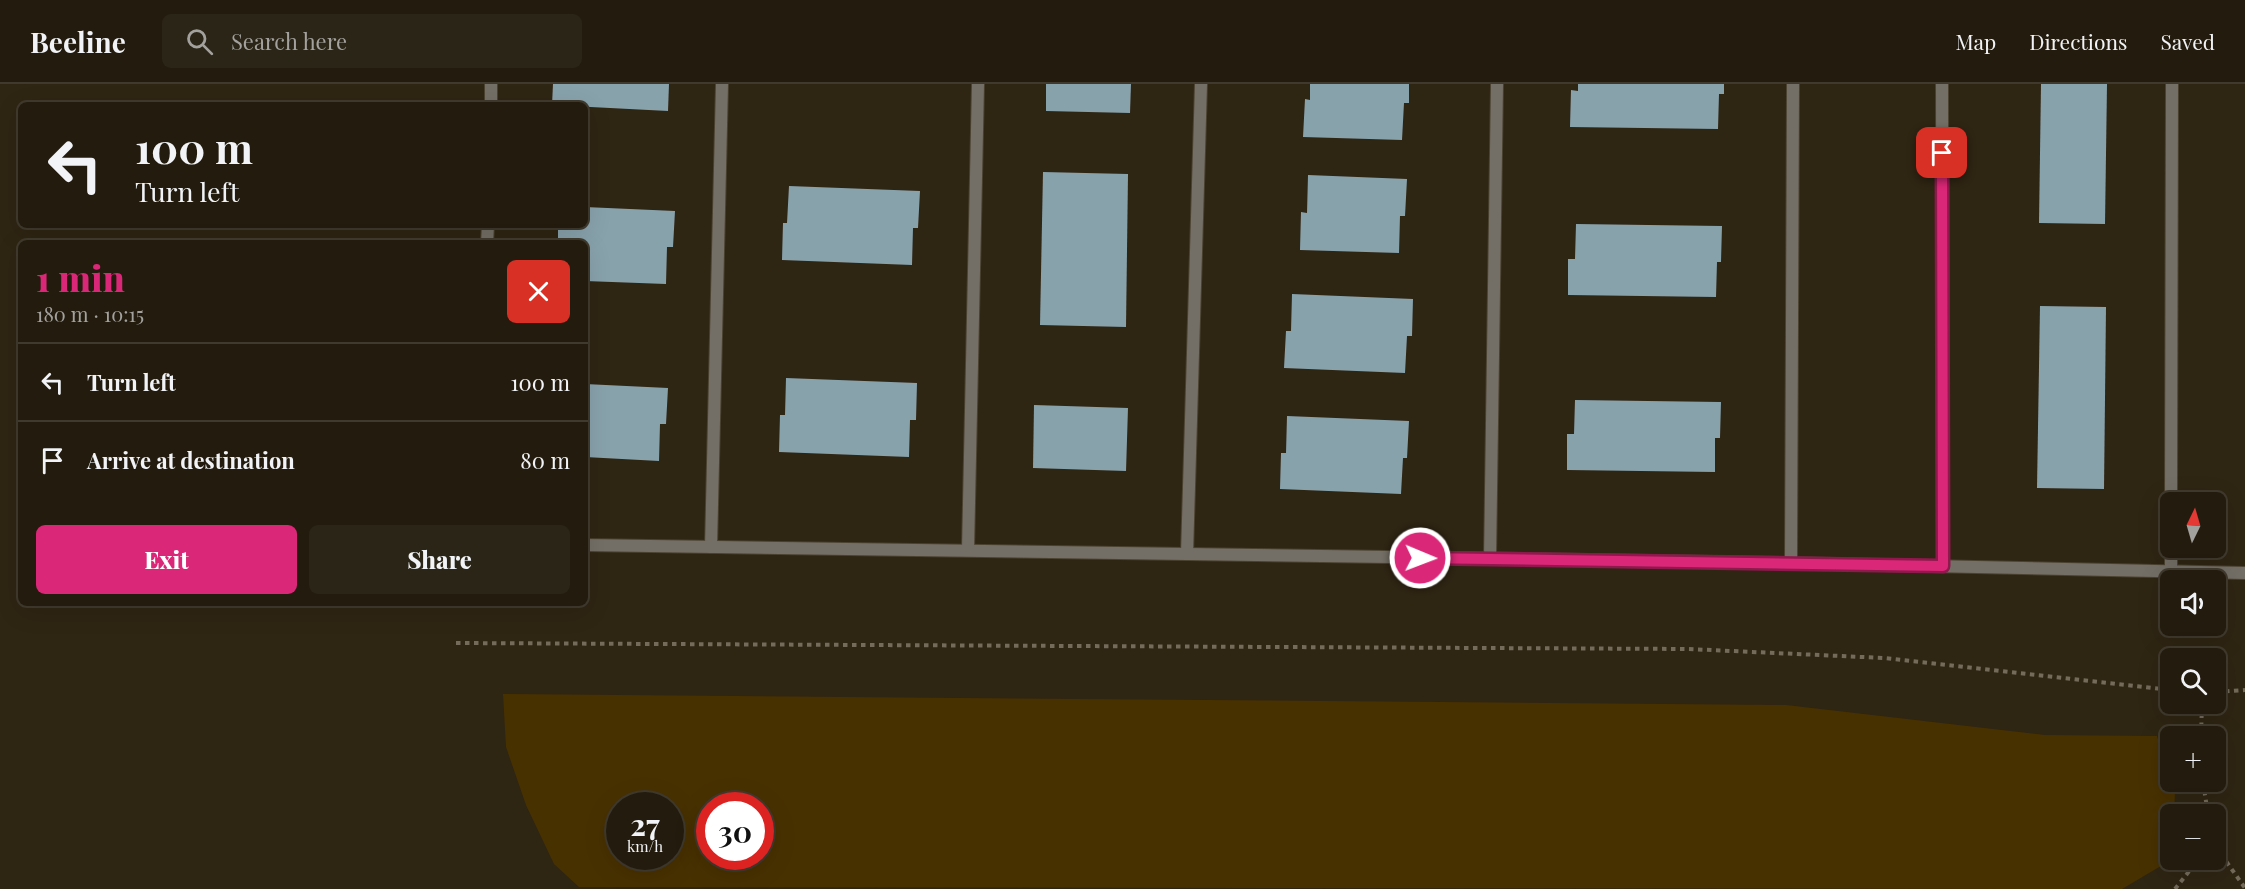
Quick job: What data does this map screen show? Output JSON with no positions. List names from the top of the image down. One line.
{"north":"top","page":{"header":"Beeline","search":"Search here","nav":["Map","Directions","Saved"],"turn":["100 m","Turn left"],"heading":["1 min","180 m · 10:15"],"list":[{"name":"Turn left","value":"100 m"},{"name":"Arrive at destination","value":"80 m"}],"map_buttons":["+","−"],"buttons":["Exit","Share"],"speed":"27 km/h","limit":"30"}}
